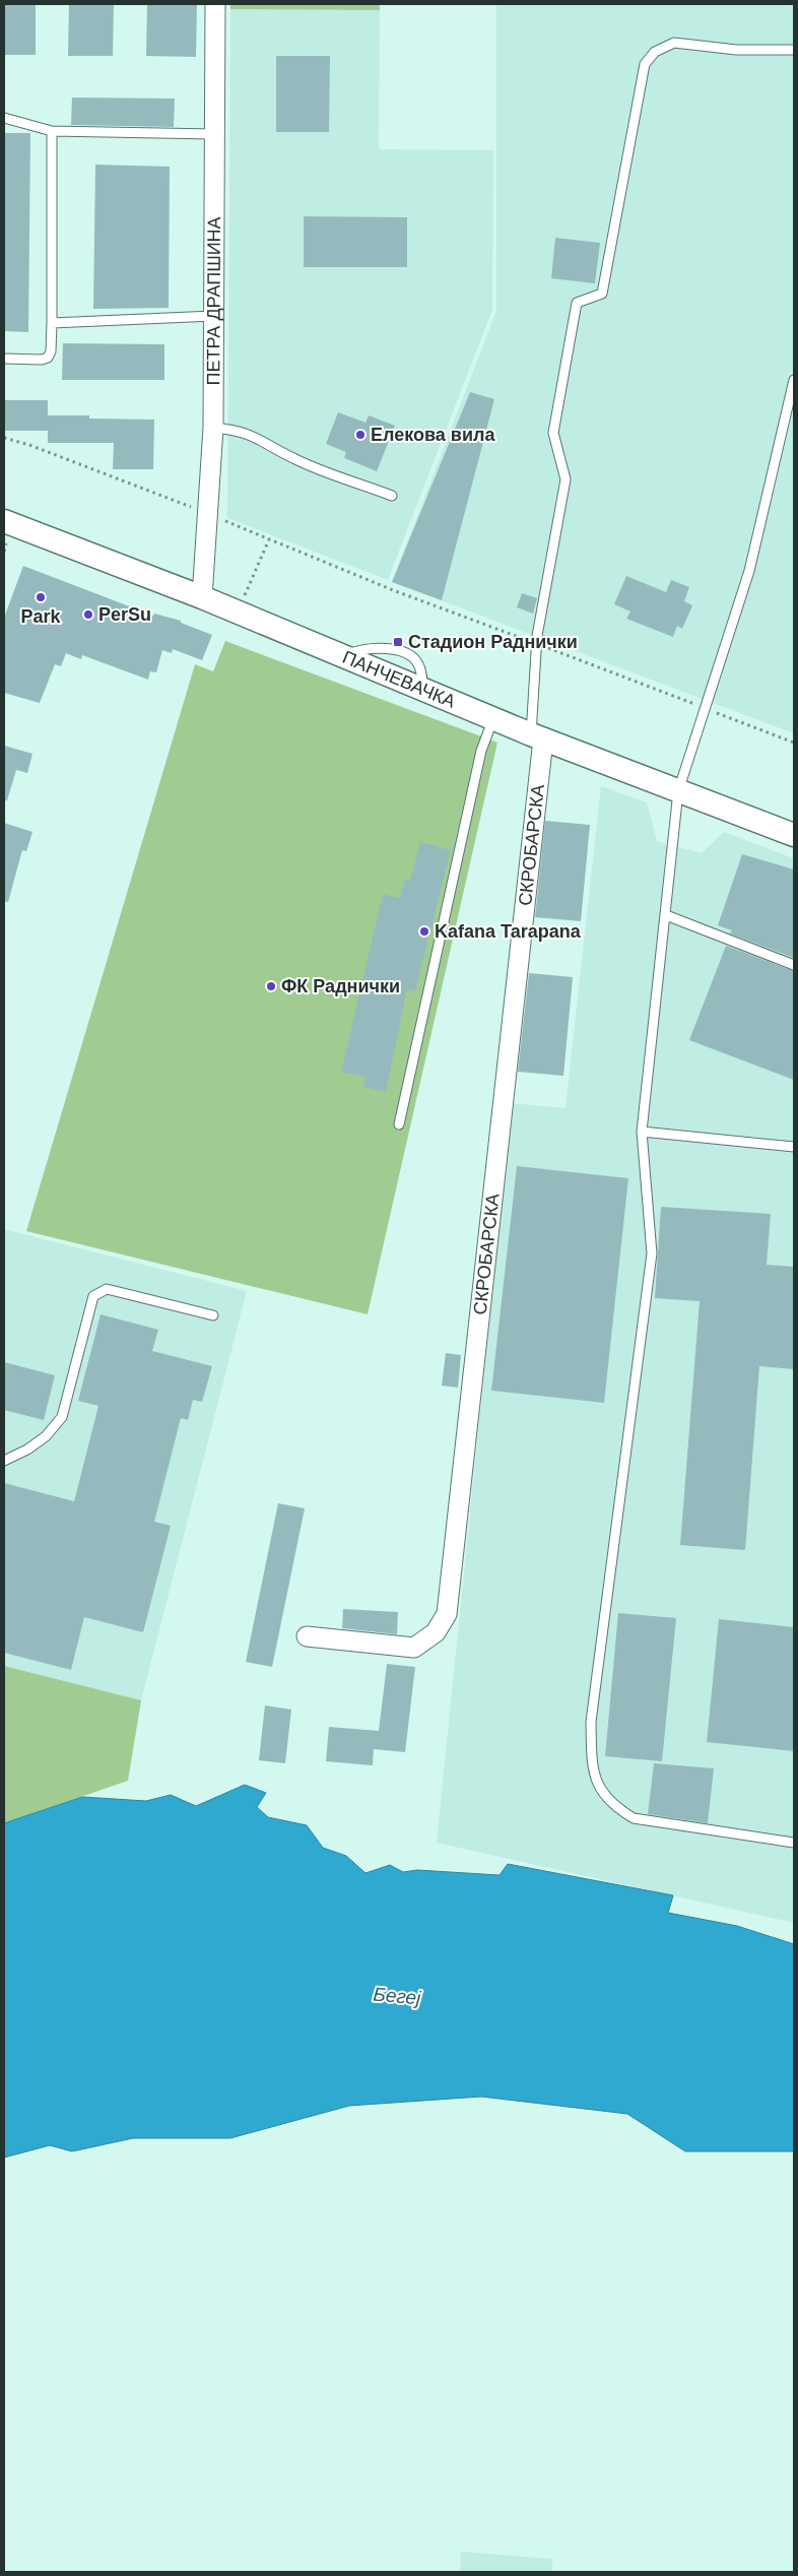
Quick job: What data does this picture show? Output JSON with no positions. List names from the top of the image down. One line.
{"streets":{"street":["ПЕТРА ДРАПШИНА","ПАНЧЕВАЧКА","СКРОБАРСКА"]},"crossings":[["ПЕТРА ДРАПШИНА","ПАНЧЕВАЧКА"],["ПАНЧЕВАЧКА","СКРОБАРСКА"]],"water":["Бегеј"],"places":{"other":["Елекова вила","Park","PerSu","Kafana Tarapana","ФК Раднички"],"transit":["Стадион Раднички"]}}
